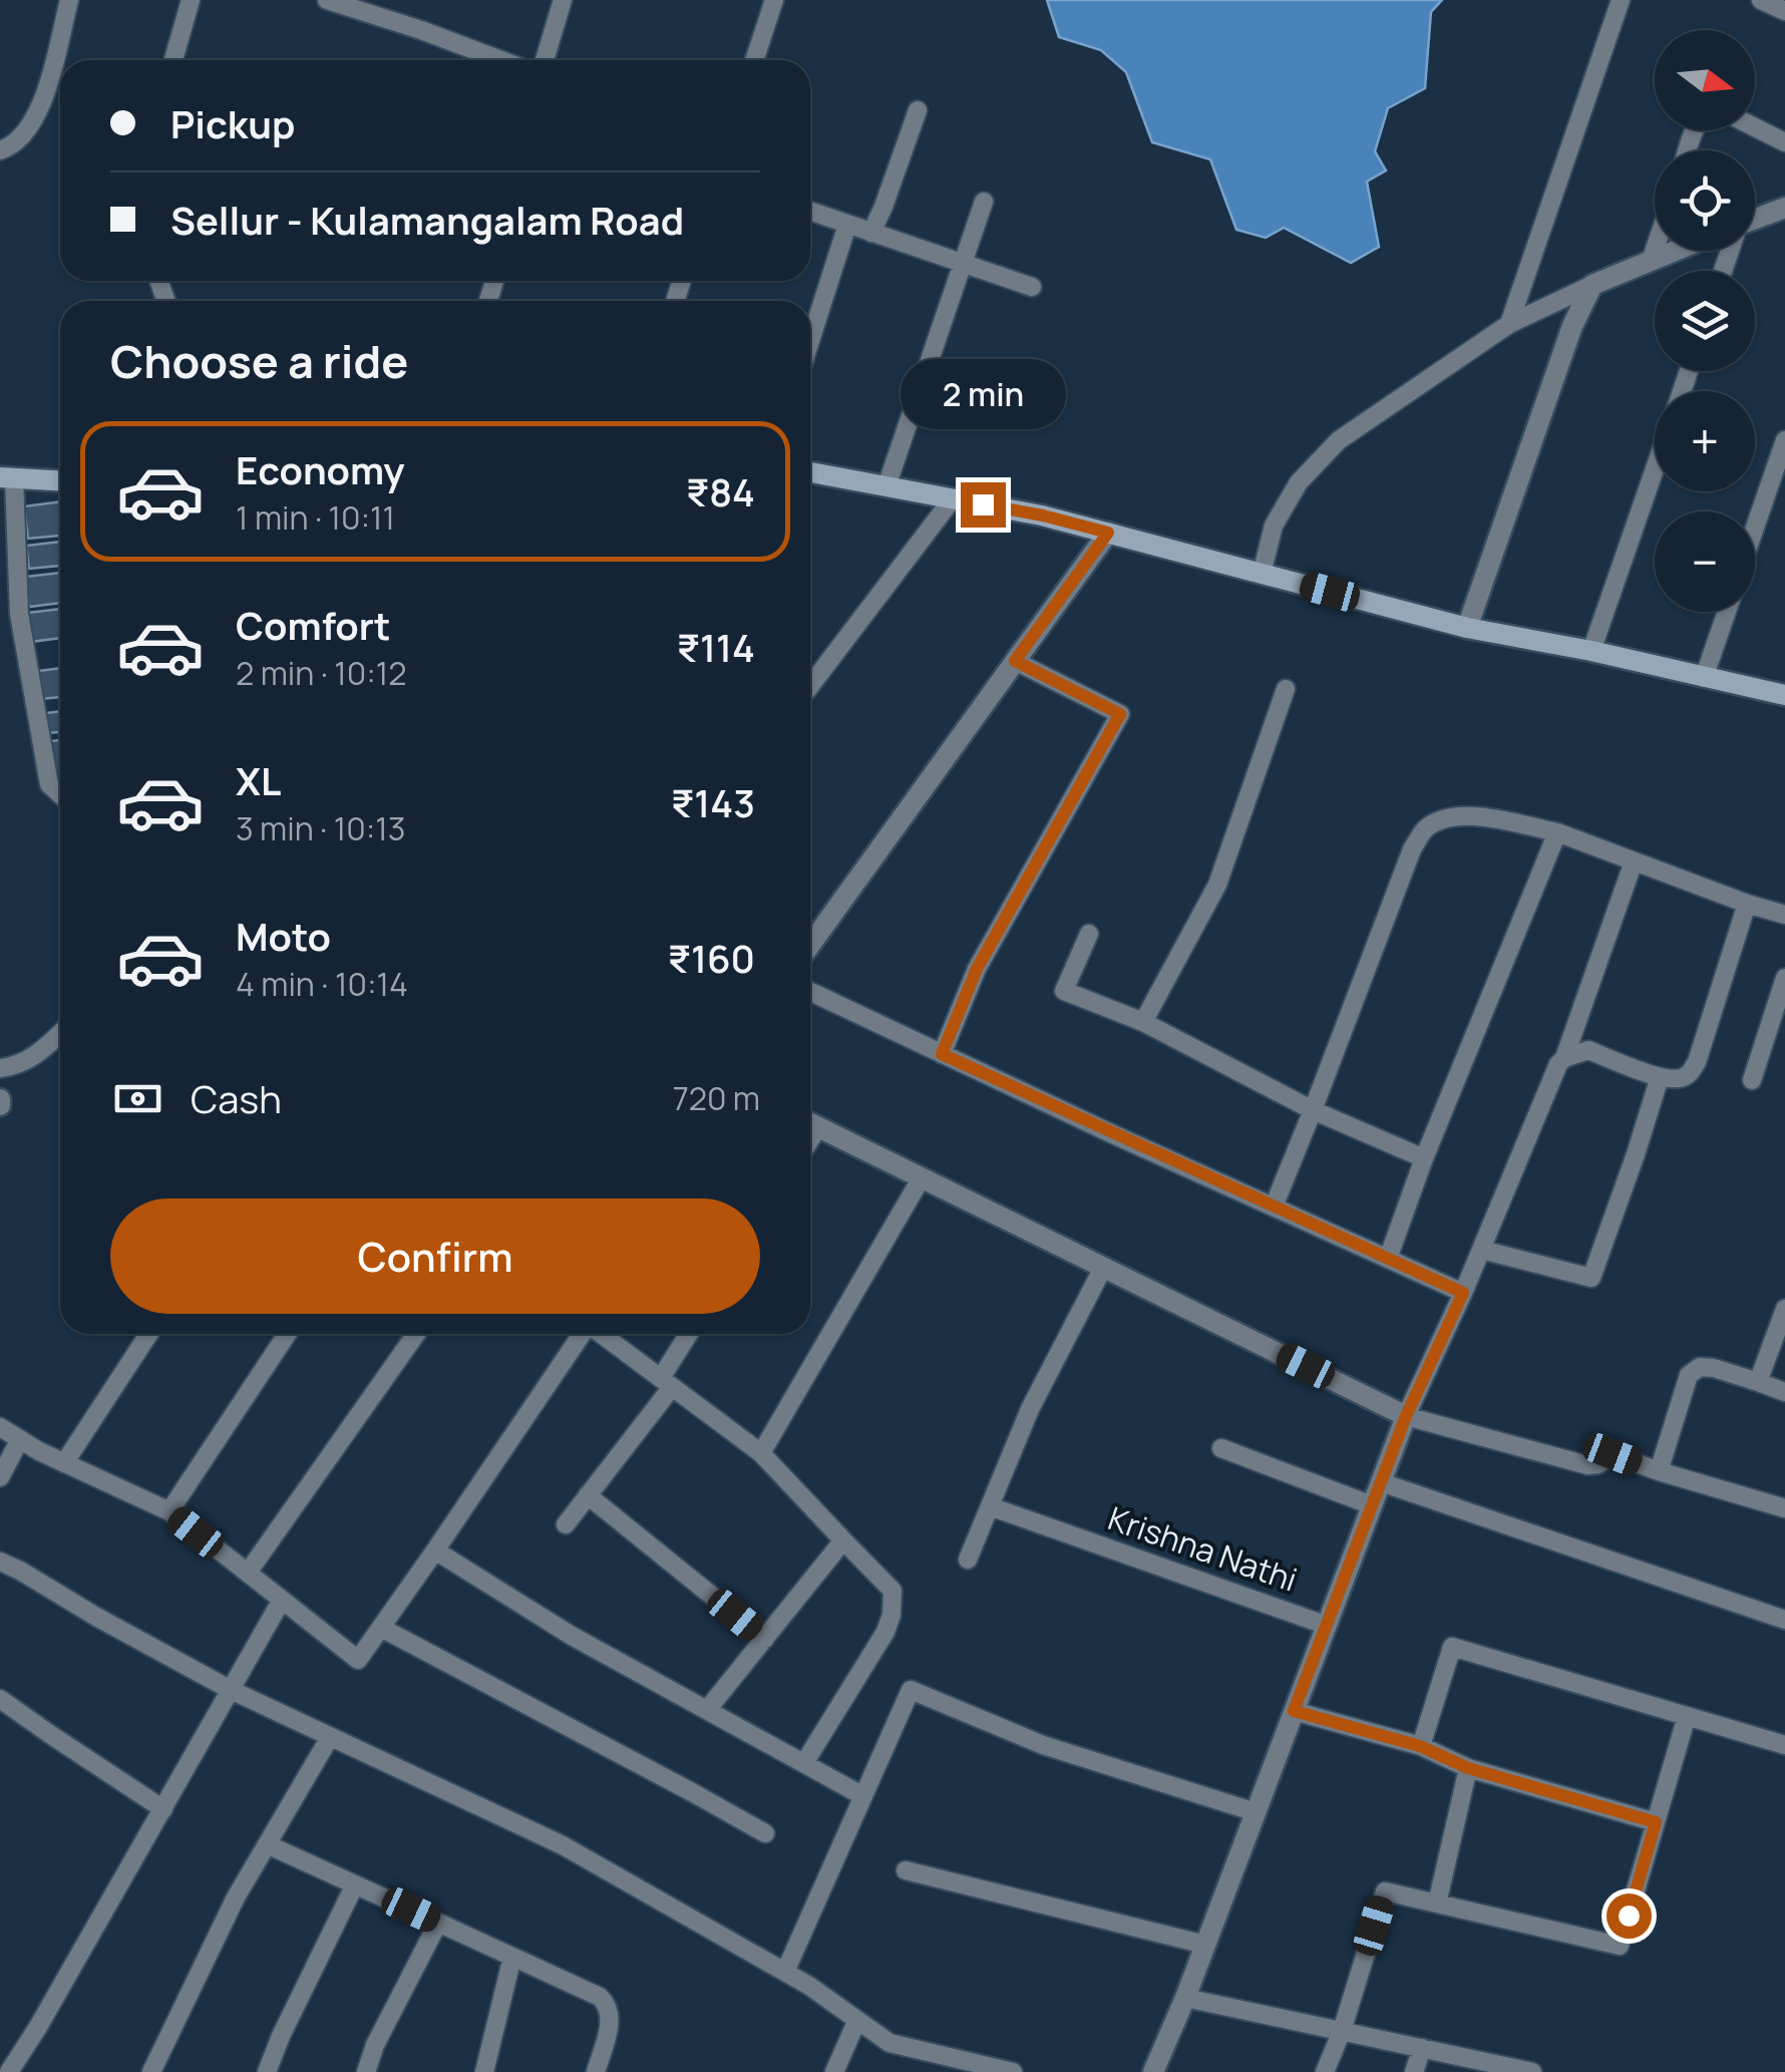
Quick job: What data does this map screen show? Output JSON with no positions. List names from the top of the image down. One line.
{"streets":{"street":["Krishna Nathi"]},"north":"right","page":{"map_buttons":["+","−"],"banner":["Pickup","Sellur - Kulamangalam Road"],"heading":"Choose a ride","bubble":"2 min","list":[{"name":"Economy","note":"1 min · 10:11","value":"₹84"},{"name":"Comfort","note":"2 min · 10:12","value":"₹114"},{"name":"XL","note":"3 min · 10:13","value":"₹143"},{"name":"Moto","note":"4 min · 10:14","value":"₹160"}],"pay":["Cash","720 m"],"buttons":"Confirm"}}
